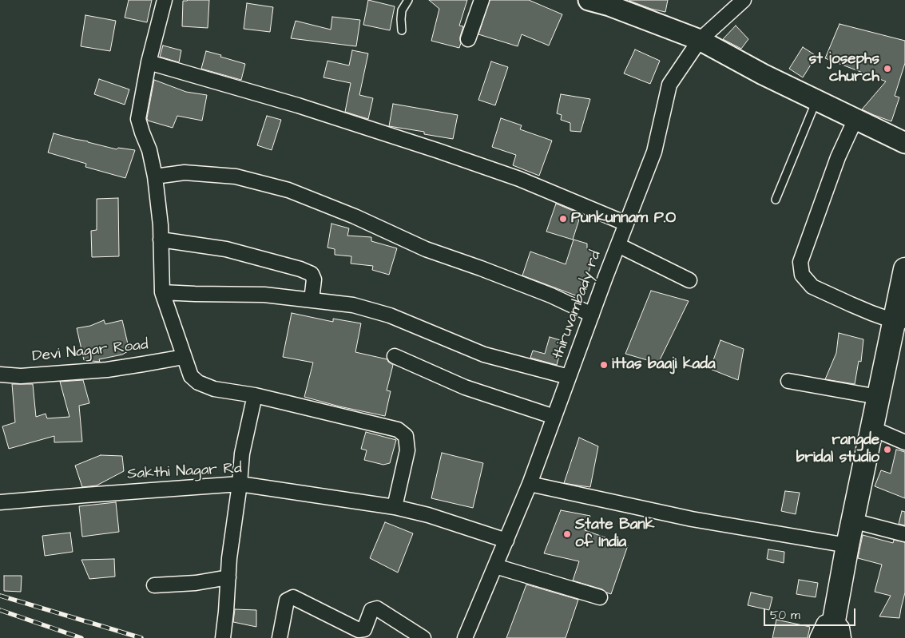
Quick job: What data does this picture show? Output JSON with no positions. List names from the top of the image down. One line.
{"streets":{"street":["thiruvambady rd","Devi Nagar Road","Sakthi Nagar Rd"]},"crossings":[["thiruvambady rd","Sakthi Nagar Rd"]],"places":["st josephs church","Punkunnam P.O","ittas baaji kada","rangde bridal studio","State Bank of India"],"scale_bar":"50 m"}
